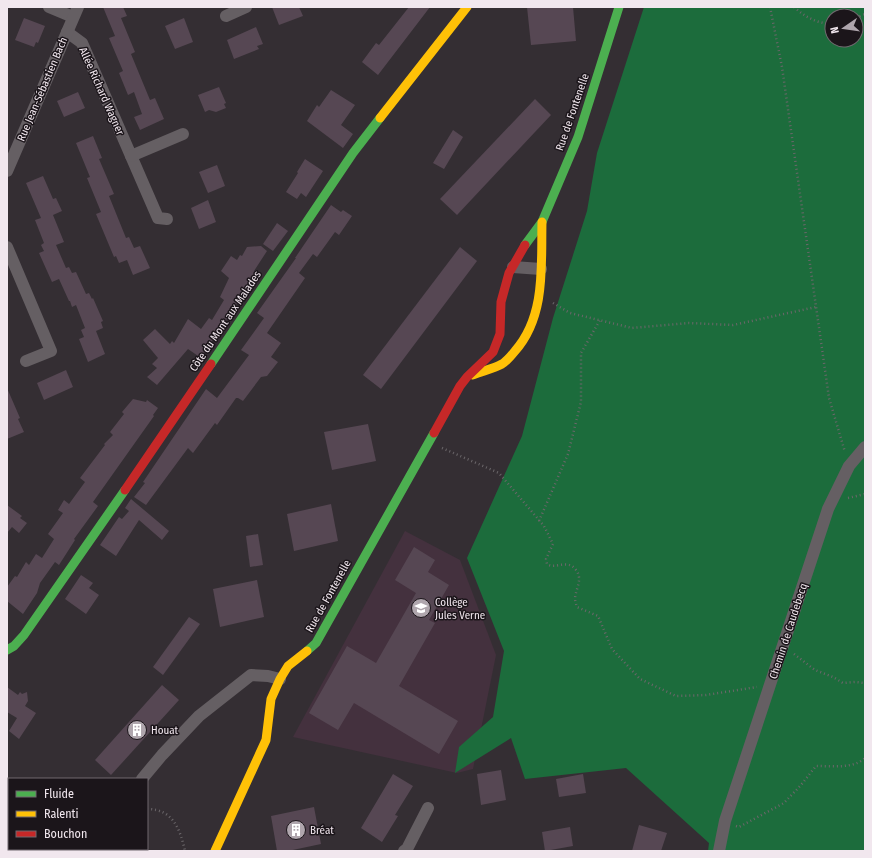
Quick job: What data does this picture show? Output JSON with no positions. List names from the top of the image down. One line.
{"streets":{"street":["Rue Jean-Sébastien Bach","Allée Richard Wagner","Rue de Fontenelle","Côte du Mont aux Malades","Chemin de Caudebecq"]},"crossings":[["Rue Jean-Sébastien Bach","Allée Richard Wagner"]],"places":{"school or university":["Collège Jules Verne"],"building":["Houat","Bréat"]},"legend":["Fluide","Ralenti","Bouchon"],"north":"left"}
